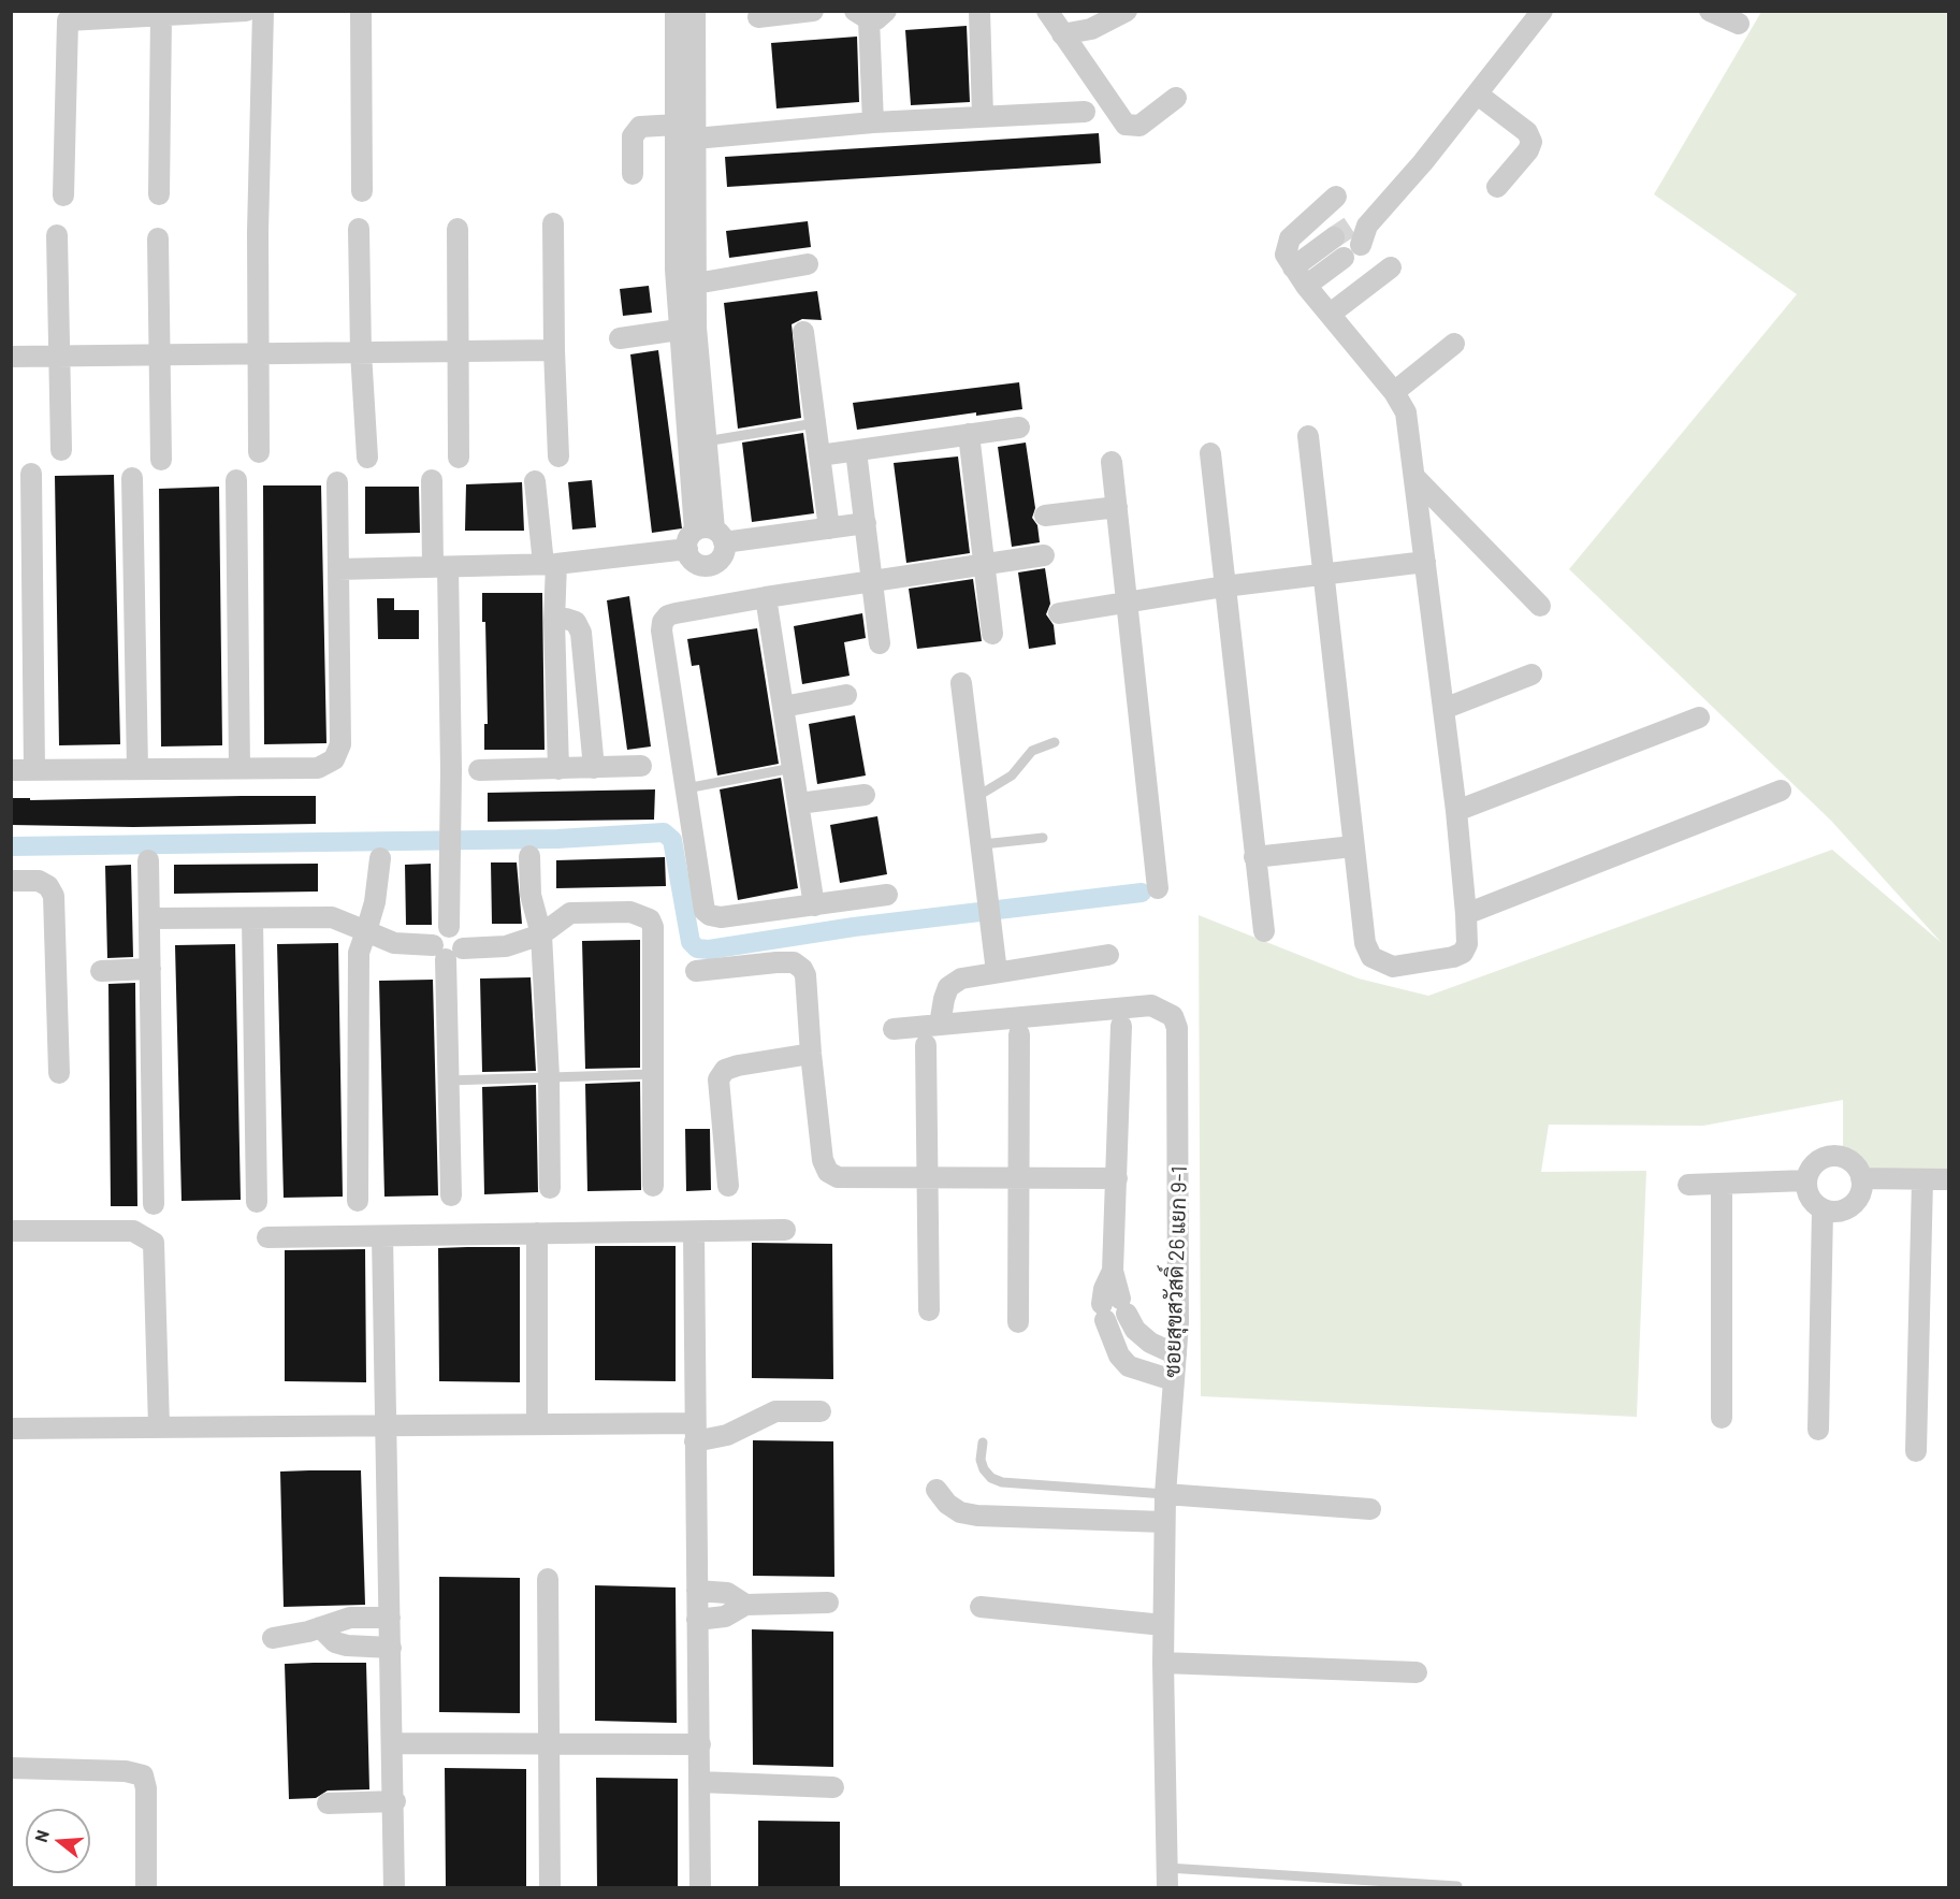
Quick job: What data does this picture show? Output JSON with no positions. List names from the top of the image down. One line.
{"streets":{"street":["ซอยสุขสวัสดิ์ 26 แยก 9-1"]},"north":"left"}
